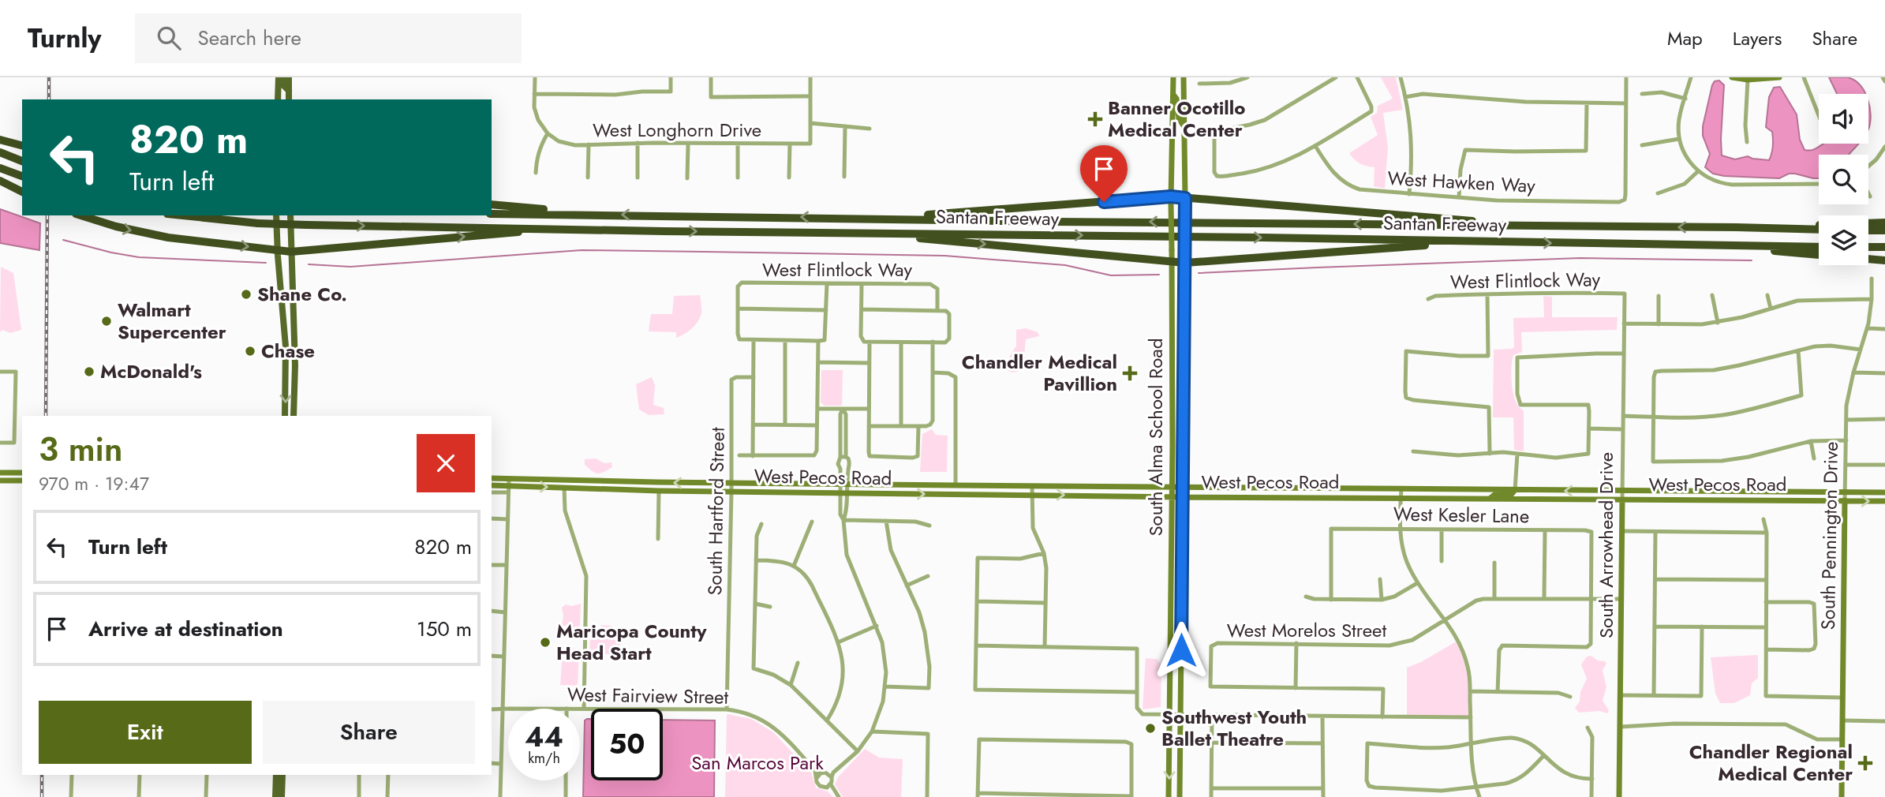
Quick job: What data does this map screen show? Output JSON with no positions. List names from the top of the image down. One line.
{"streets":{"highway":["Santan Freeway"],"main road":["South Alma School Road","West Pecos Road","South Pennington Drive","South Arrowhead Drive"],"street":["West Longhorn Drive","West Hawken Way","West Flintlock Way","South Hartford Street","West Kesler Lane","West Morelos Street","West Fairview Street"]},"crossings":[["West Flintlock Way","South Arrowhead Drive"],["South Alma School Road","West Pecos Road"],["West Pecos Road","South Hartford Street"],["West Pecos Road","South Pennington Drive"],["West Pecos Road","South Arrowhead Drive"],["South Hartford Street","West Fairview Street"],["West Kesler Lane","West Morelos Street"],["South Arrowhead Drive","West Morelos Street"]],"parks":["San Marcos Park"],"places":{"health":["Banner Ocotillo Medical Center","Chandler Medical Pavillion","Chandler Regional Medical Center"],"other":["Shane Co.","Walmart Supercenter","Chase","McDonald's","Maricopa County Head Start","Southwest Youth Ballet Theatre"]},"page":{"header":"Turnly","search":"Search here","nav":["Map","Layers","Share"],"turn":["820 m","Turn left"],"heading":["3 min","970 m · 19:47"],"list":[{"name":"Turn left","value":"820 m"},{"name":"Arrive at destination","value":"150 m"}],"buttons":["Exit","Share"],"speed":"44 km/h","limit":"50"}}
